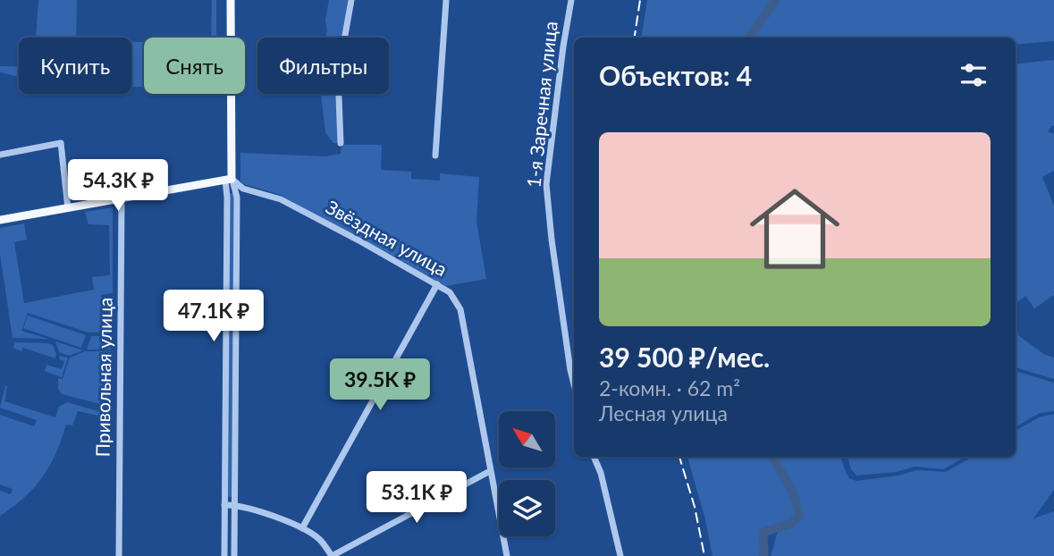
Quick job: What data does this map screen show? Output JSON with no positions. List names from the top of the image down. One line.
{"streets":{"street":["1-я Заречная улица","Звёздная улица","Привольная улица"]},"north":"top left","page":{"chip":["Купить","Снять","Фильтры"],"heading":"Объектов: 4","list":[{"name":"39 500 ₽/мес.","note":"2-комн. · 62 m² · Лесная улица"}],"price":["54.3K ₽","47.1K ₽","39.5K ₽","53.1K ₽"]}}
